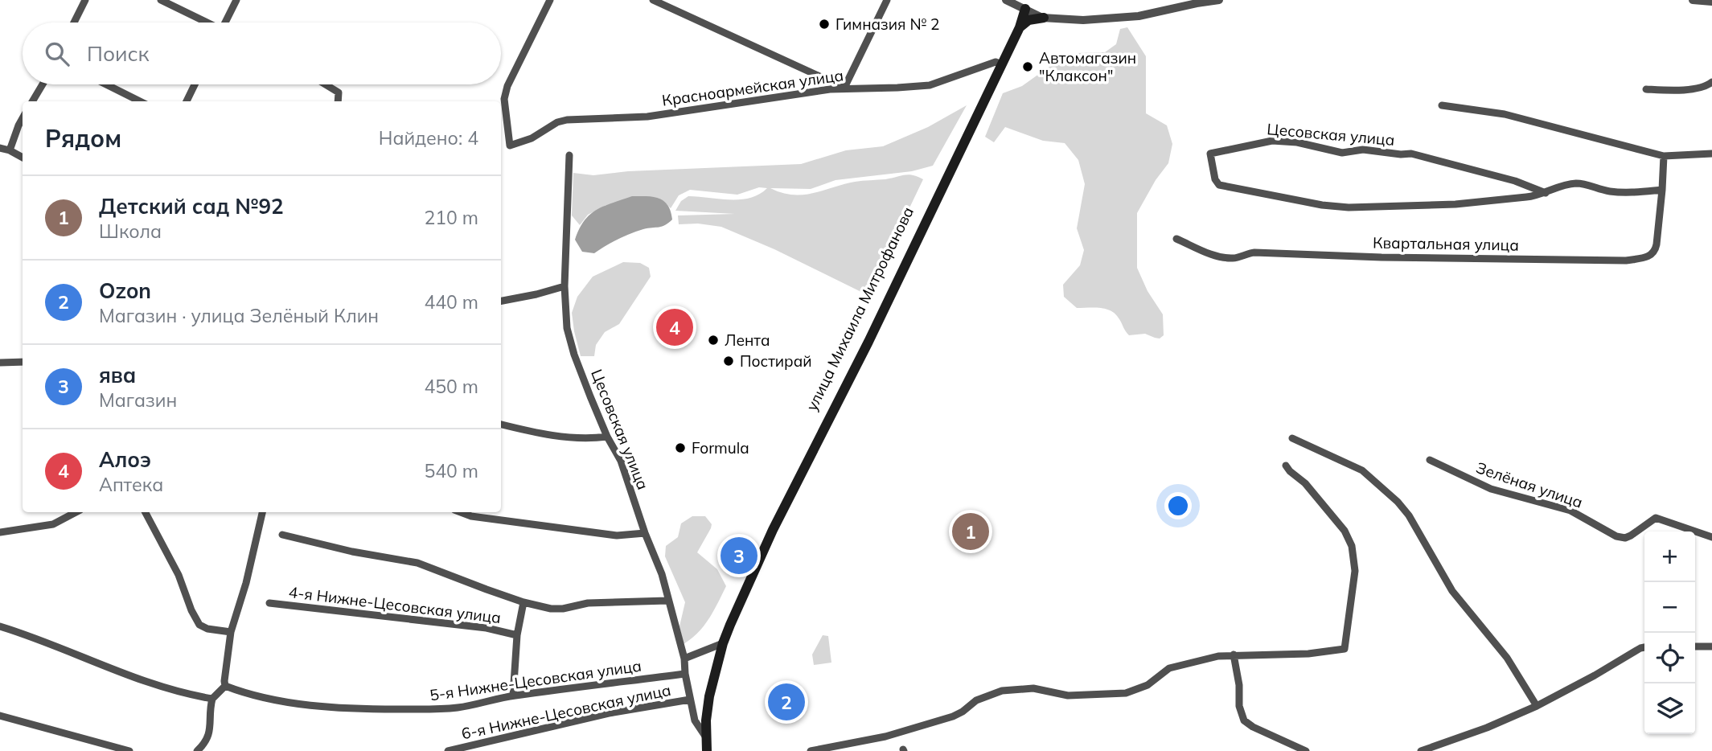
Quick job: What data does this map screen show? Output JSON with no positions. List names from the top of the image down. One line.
{"streets":{"main road":["улица Михаила Митрофанова"],"street":["Красноармейская улица","Цесовская улица","Квартальная улица","Зелёная улица","4-я Нижне-Цесовская улица","5-я Нижне-Цесовская улица","6-я Нижне-Цесовская улица"]},"crossings":[["Красноармейская улица","улица Михаила Митрофанова"],["Цесовская улица","улица Михаила Митрофанова"],["Цесовская улица","5-я Нижне-Цесовская улица"],["Цесовская улица","6-я Нижне-Цесовская улица"]],"places":["Гимназия № 2","Автомагазин \"Клаксон\"","Лента","Постирай","Formula"],"page":{"search":"Поиск","heading":["Рядом","Найдено: 4"],"list":[{"mark":"1","name":"Детский сад №92","note":"Школа","value":"210 m"},{"mark":"2","name":"Ozon","note":"Магазин · улица Зелёный Клин","value":"440 m"},{"mark":"3","name":"ява","note":"Магазин","value":"450 m"},{"mark":"4","name":"Алоэ","note":"Аптека","value":"540 m"}],"pins":["4","1","3","2"],"map_buttons":["+","−"]}}
